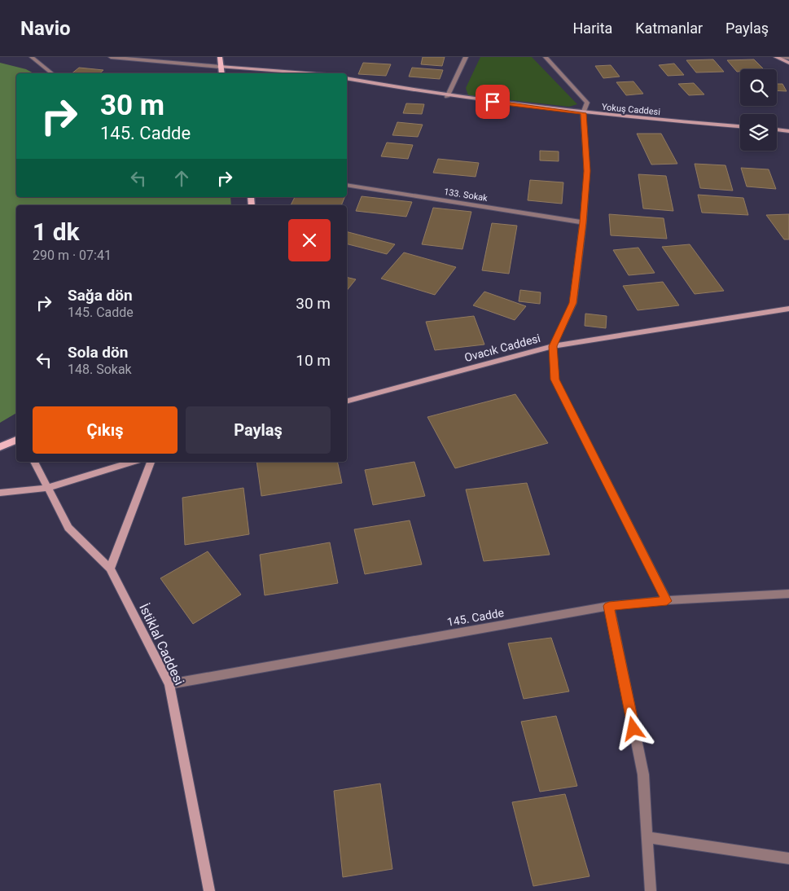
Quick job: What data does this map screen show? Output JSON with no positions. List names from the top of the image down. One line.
{"streets":{"street":["Yokuş Caddesi","133. Sokak","Ovacık Caddesi","145. Cadde","İstiklal Caddesi"]},"crossings":[["145. Cadde","İstiklal Caddesi"]],"page":{"header":"Navio","nav":["Harita","Katmanlar","Paylaş"],"turn":["30 m","145. Cadde"],"heading":["1 dk","290 m · 07:41"],"list":[{"name":"Sağa dön","note":"145. Cadde","value":"30 m"},{"name":"Sola dön","note":"148. Sokak","value":"10 m"}],"buttons":["Çıkış","Paylaş"]}}
